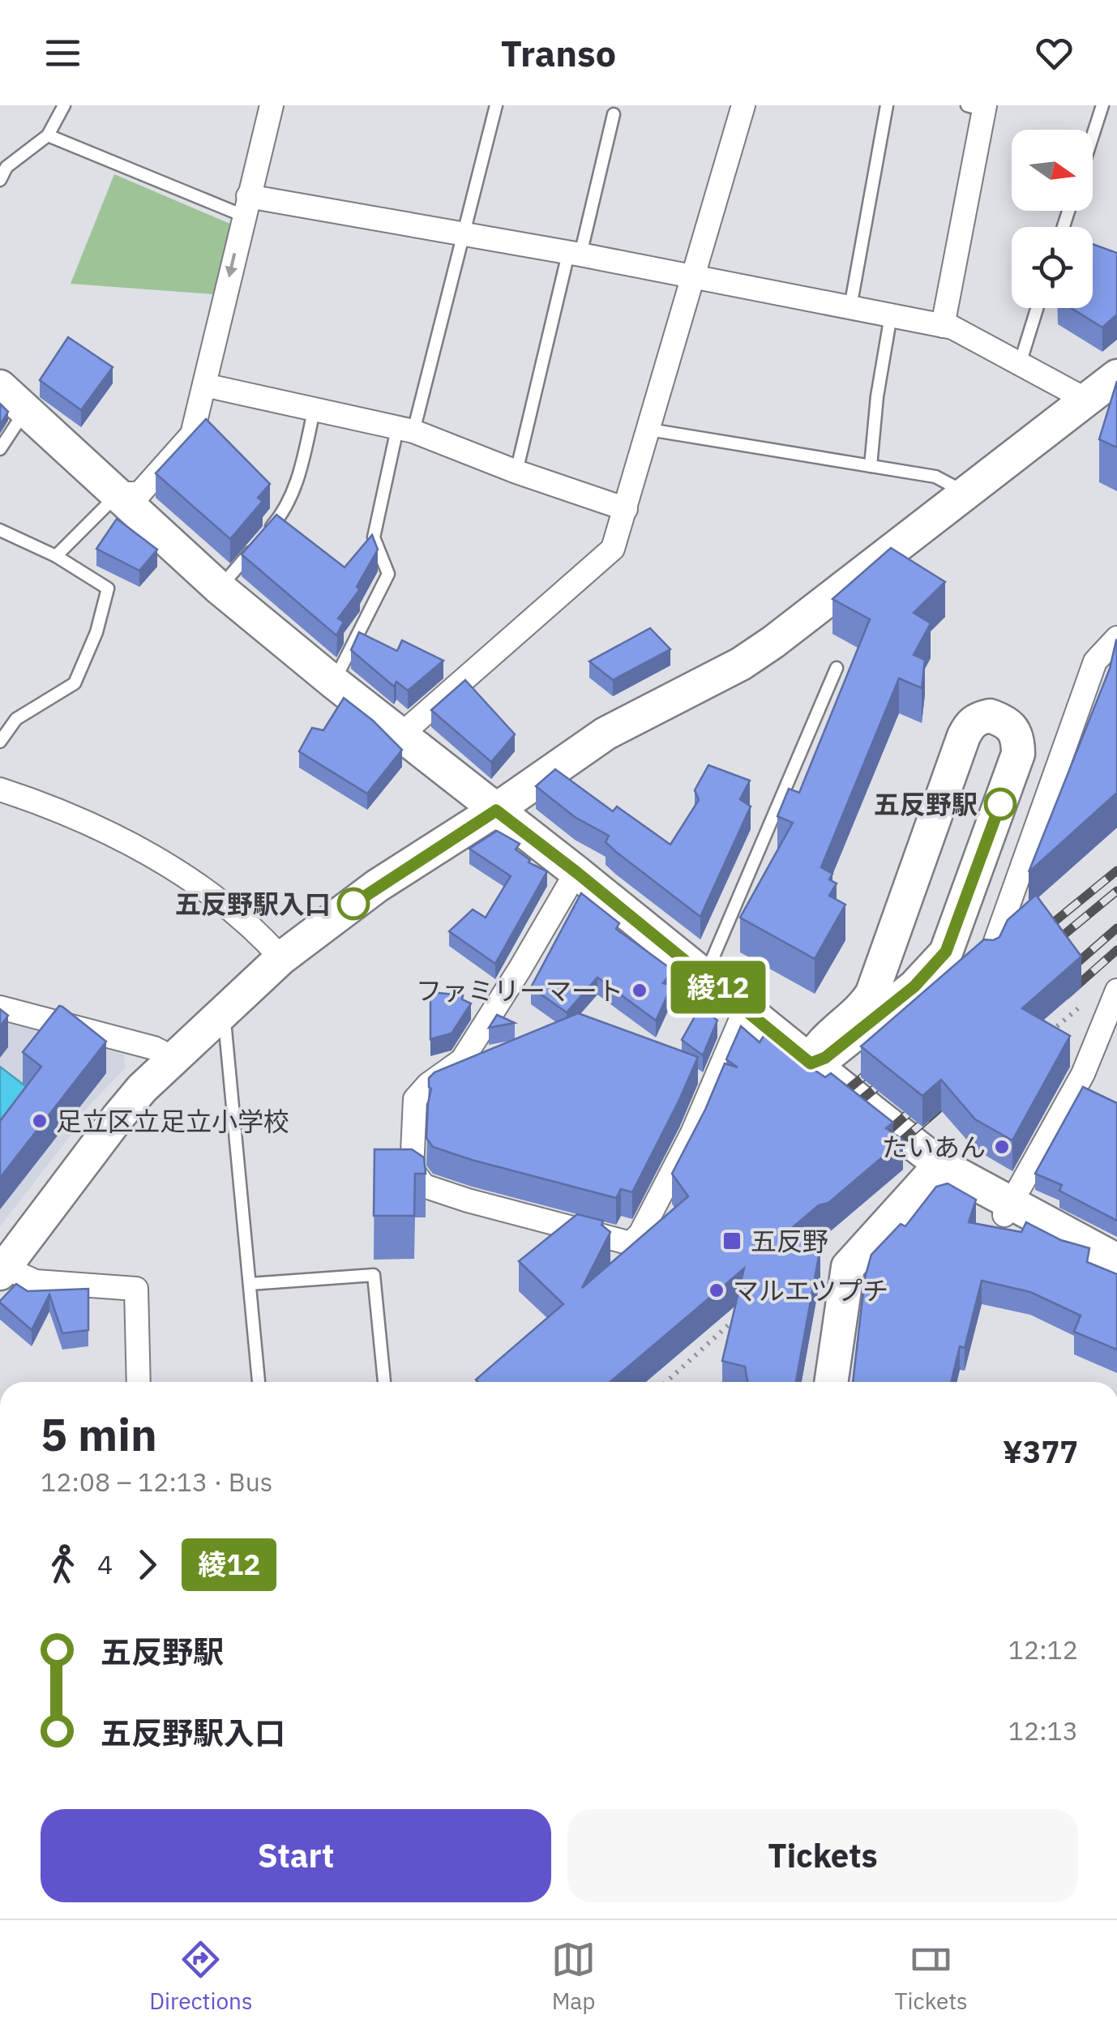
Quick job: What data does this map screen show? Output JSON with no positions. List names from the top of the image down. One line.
{"places":{"other":["五反野駅","五反野駅入口","ファミリーマート","足立区立足立小学校","たいあん","マルエツプチ"],"transit":["五反野"]},"lines":["bus line 綾12"],"north":"right","page":{"header":"Transo","on_map":"綾12","heading":["5 min","12:08 – 12:13 · Bus","¥377"],"legs":["4","綾12"],"list":[{"name":"五反野駅","value":"12:12"},{"name":"五反野駅入口","value":"12:13"}],"buttons":["Start","Tickets"],"tabs":["Directions","Map","Tickets"]}}
